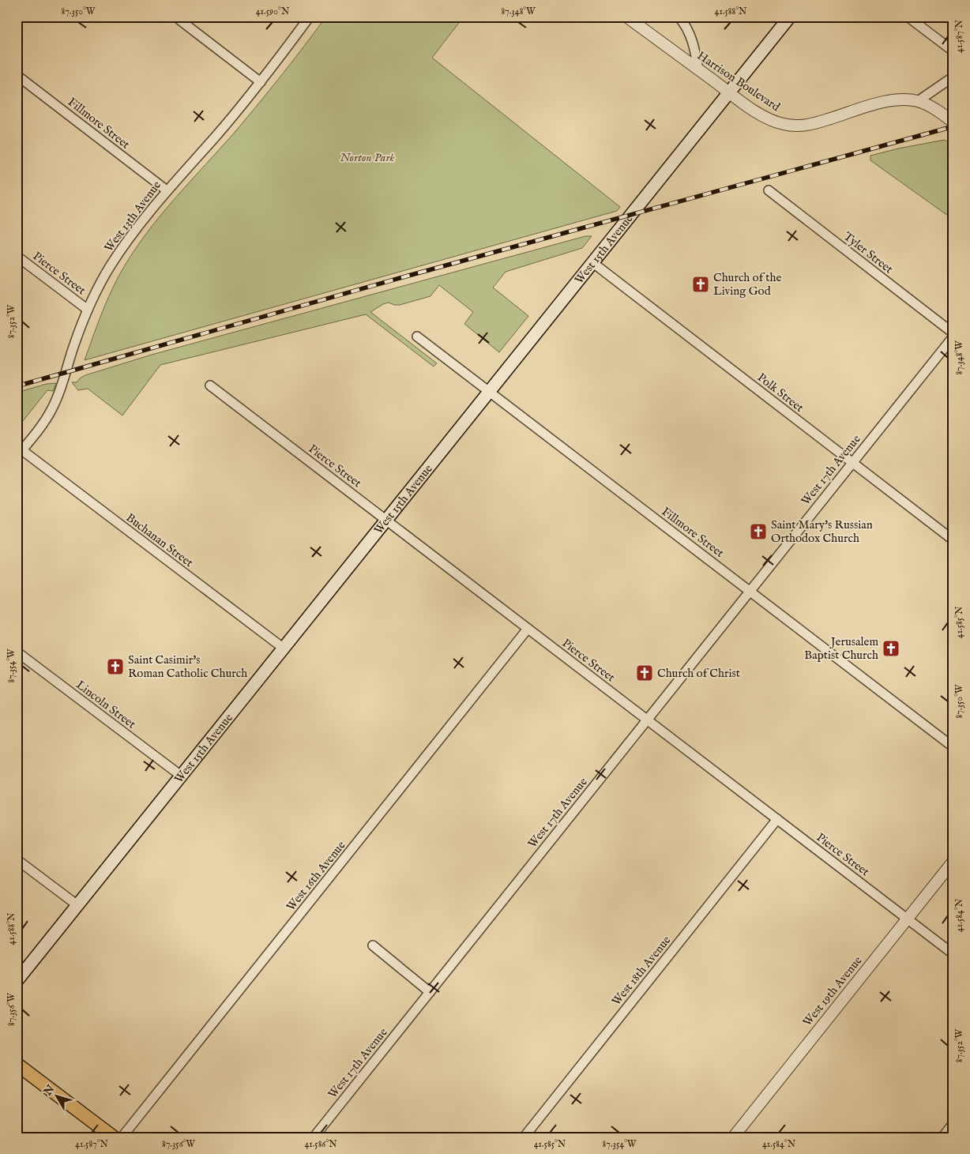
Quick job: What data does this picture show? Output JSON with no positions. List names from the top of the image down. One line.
{"streets":{"main road":["West 15th Avenue"],"street":["Harrison Boulevard","Fillmore Street","West 13th Avenue","Tyler Street","Pierce Street","Polk Street","West 17th Avenue","Buchanan Street","Lincoln Street","West 16th Avenue","West 18th Avenue","West 19th Avenue"]},"crossings":[["Harrison Boulevard","West 15th Avenue"],["Fillmore Street","West 13th Avenue"],["Fillmore Street","West 15th Avenue"],["Fillmore Street","West 17th Avenue"],["West 13th Avenue","Pierce Street"],["West 13th Avenue","Buchanan Street"],["West 15th Avenue","Pierce Street"],["West 15th Avenue","Polk Street"],["West 15th Avenue","Buchanan Street"],["West 15th Avenue","Lincoln Street"],["Pierce Street","West 17th Avenue"],["Pierce Street","West 16th Avenue"],["Pierce Street","West 18th Avenue"],["Pierce Street","West 19th Avenue"],["Polk Street","West 17th Avenue"]],"parks":["Norton Park"],"places":{"church":["Church of the Living God","Saint Mary's Russian Orthodox Church","Jerusalem Baptist Church","Saint Casimir's Roman Catholic Church","Church of Christ"]},"north":"top left","coordinates":["87.350°W","41.590°N","87.348°W","41.588°N","41.587°N","87.352°W","41.585°N","87.354°W","41.584°N","87.356°W","41.586°N"]}
